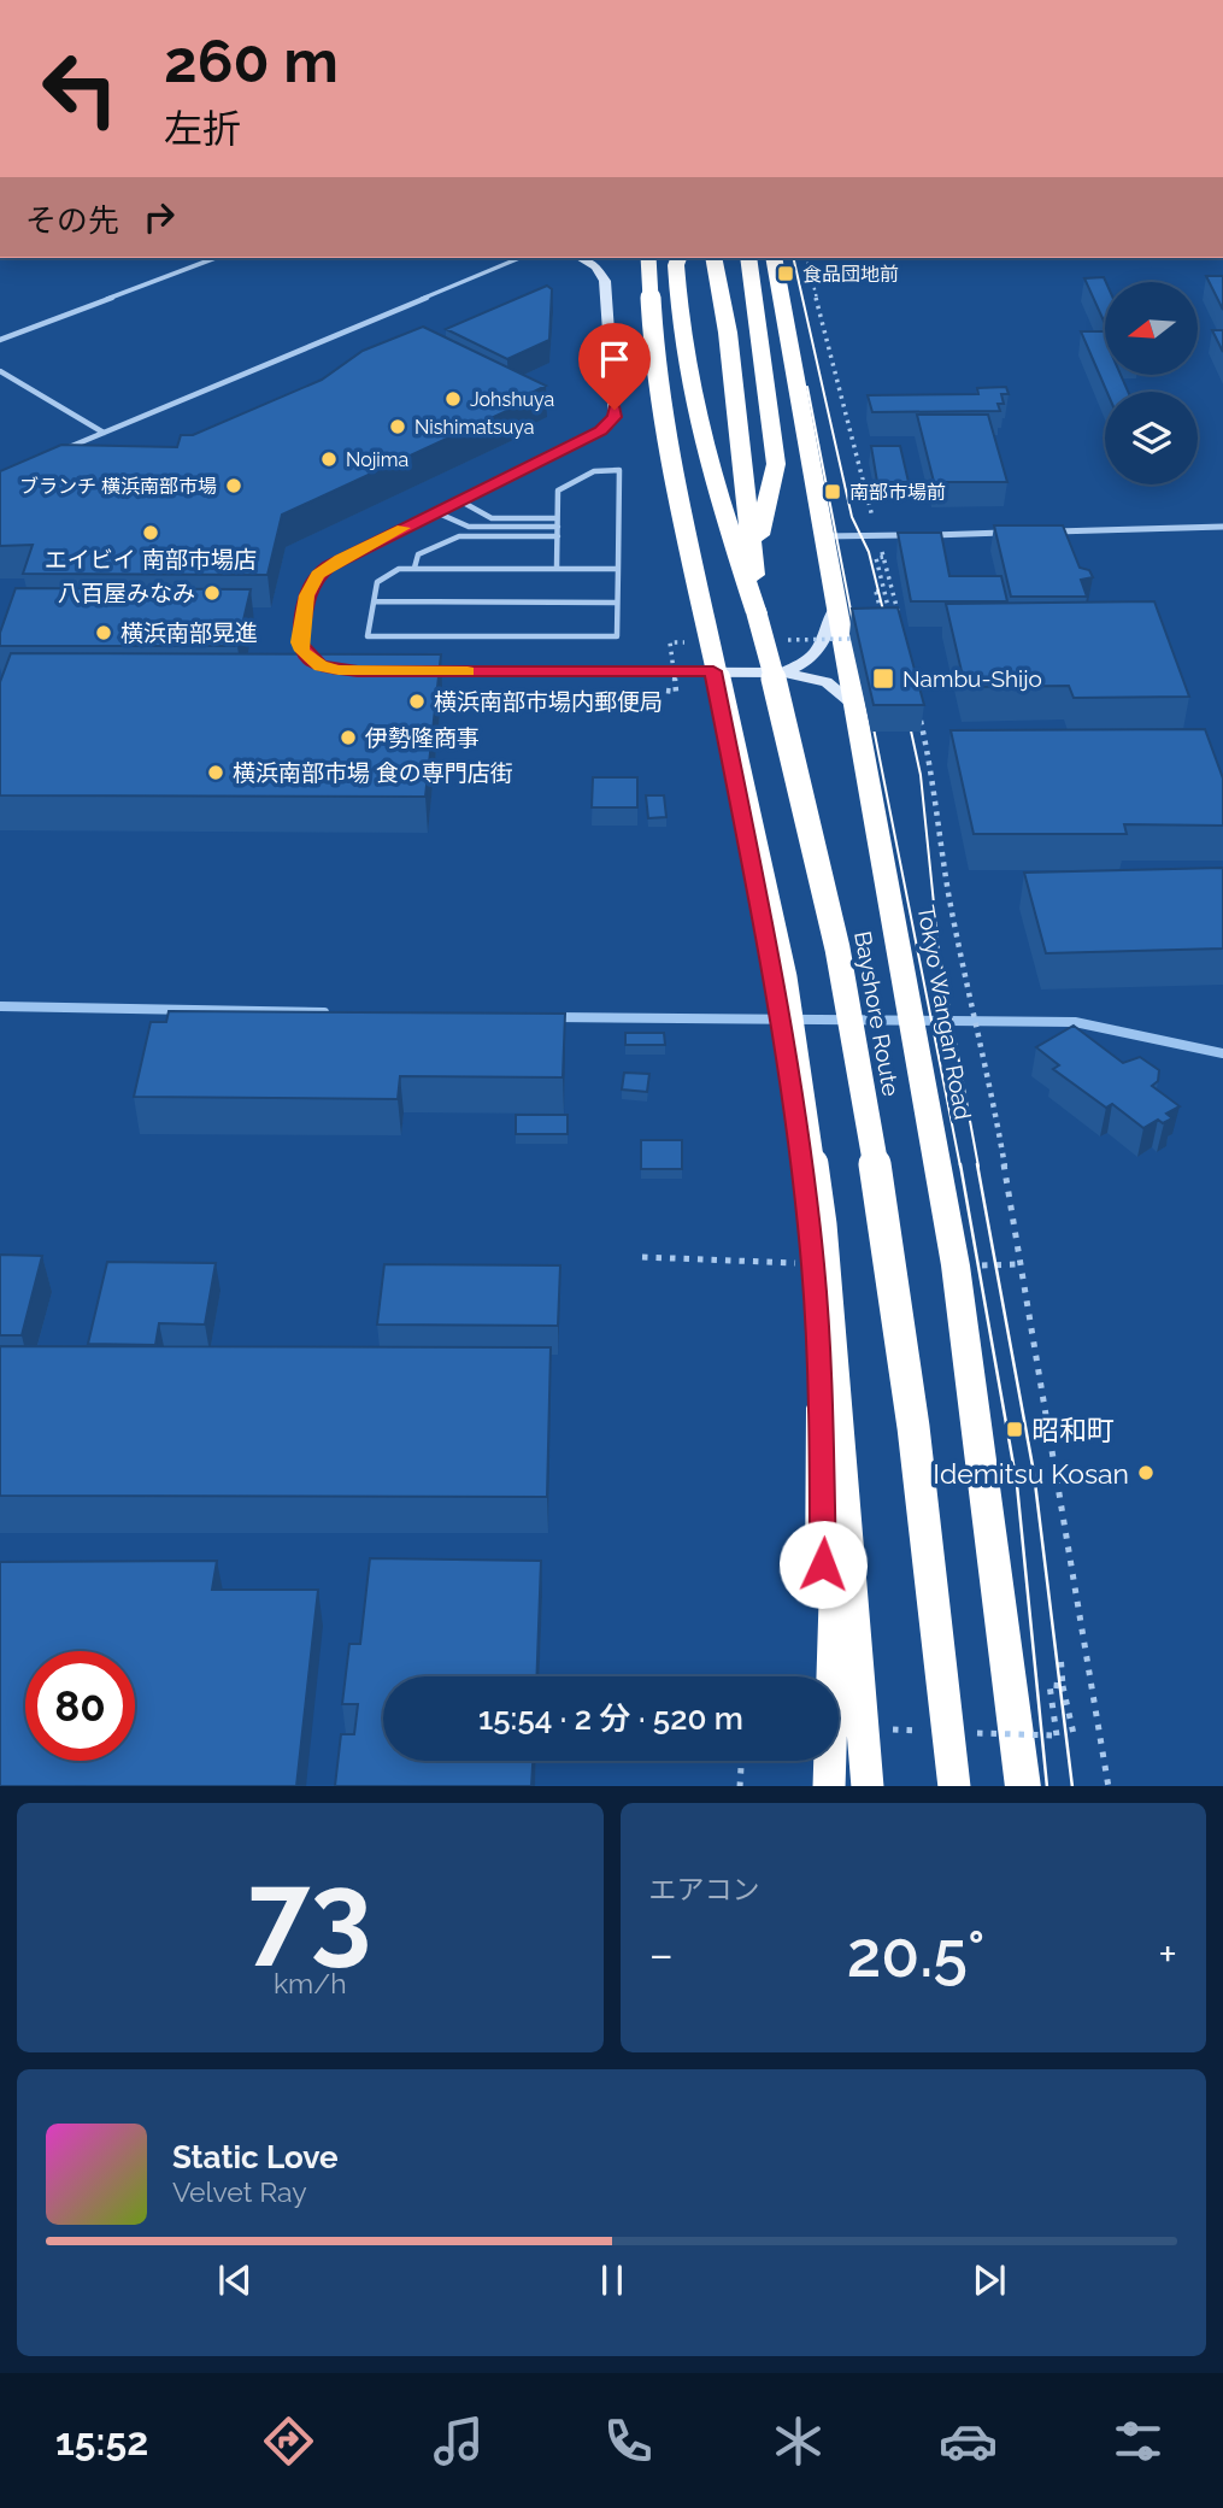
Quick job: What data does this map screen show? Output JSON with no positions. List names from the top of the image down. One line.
{"streets":{"highway":["Tokyo Wangan Road","Bayshore Route"]},"places":{"transit":["食品団地前","南部市場前","Nambu-Shijo","昭和町"],"other":["Johshuya","Nishimatsuya","Nojima","ブランチ 横浜南部市場","エイビイ 南部市場店","八百屋みなみ","横浜南部晃進","横浜南部市場内郵便局","伊勢隆商事","横浜南部市場 食の専門店街","Idemitsu Kosan"]},"north":"left","page":{"turn":["260 m","左折"],"then":"その先","limit":"80","trip":"15:54 · 2 分 · 520 m","tile":[["73","km/h"],"エアコン"],"heat":["−","20.5°","+"],"song":["Static Love","Velvet Ray"],"tabs":"15:52"}}
